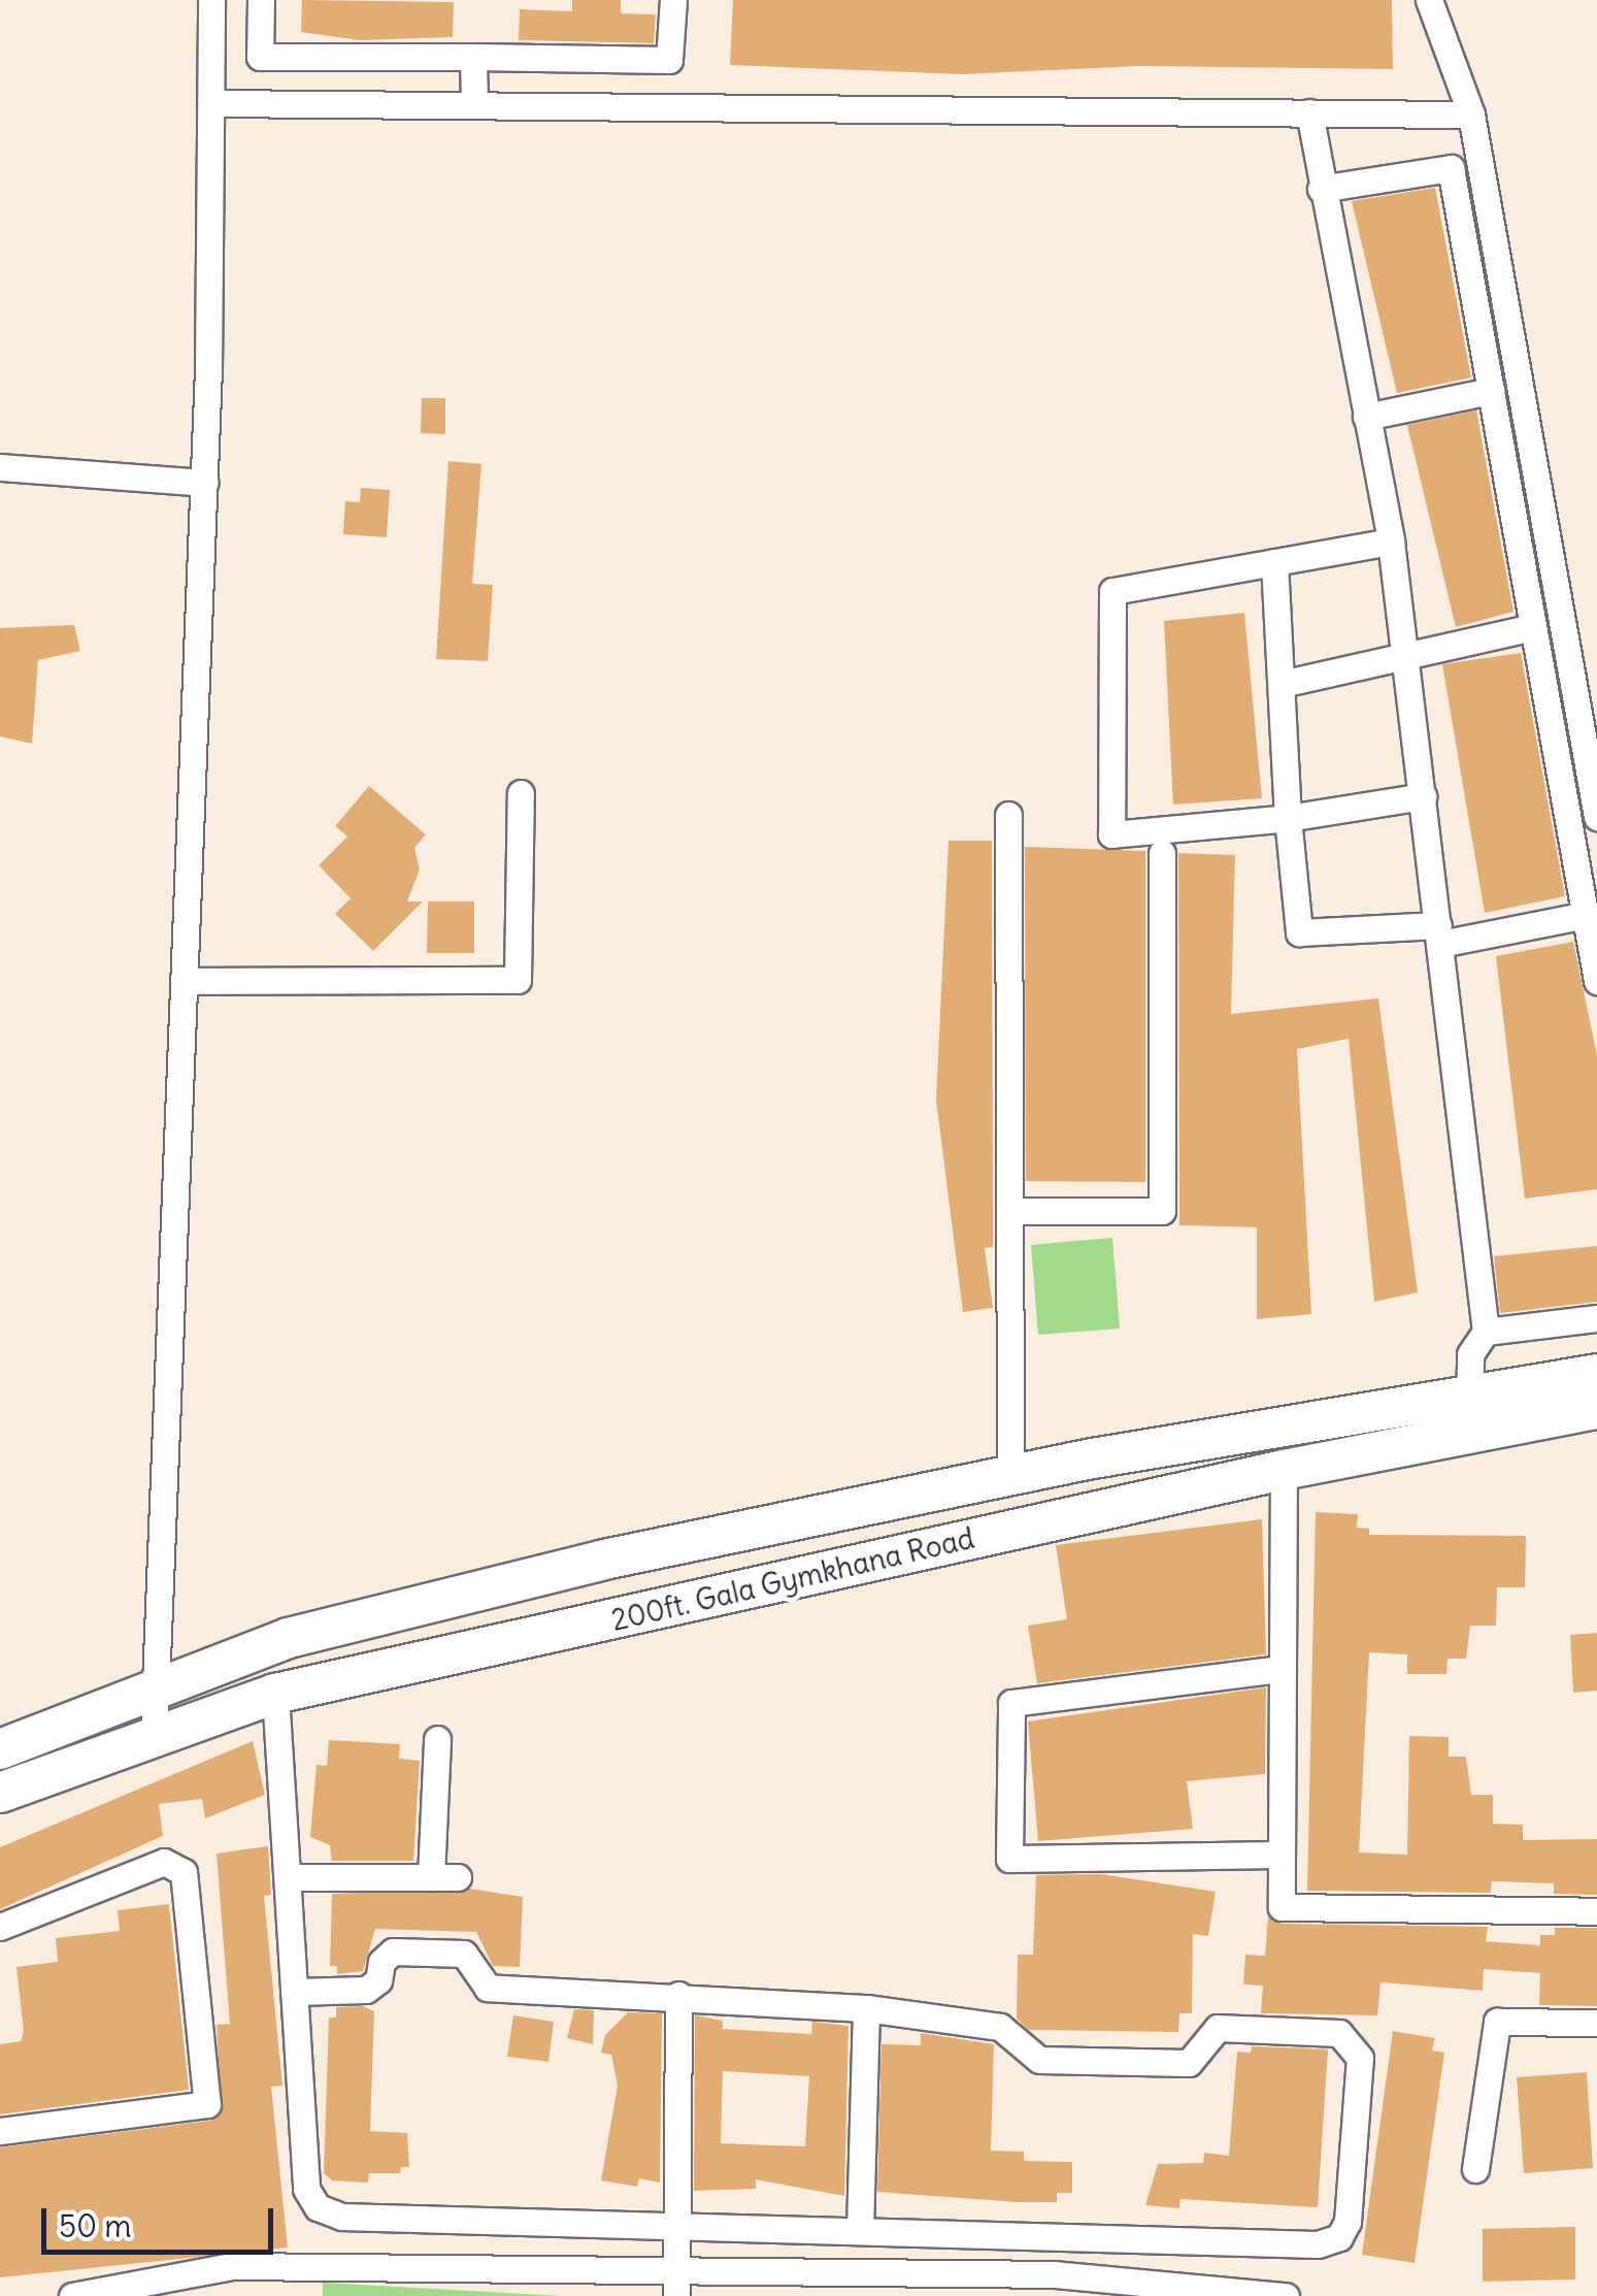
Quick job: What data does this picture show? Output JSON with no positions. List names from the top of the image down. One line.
{"streets":{"street":["200ft. Gala Gymkhana Road"]},"scale_bar":"50 m"}
